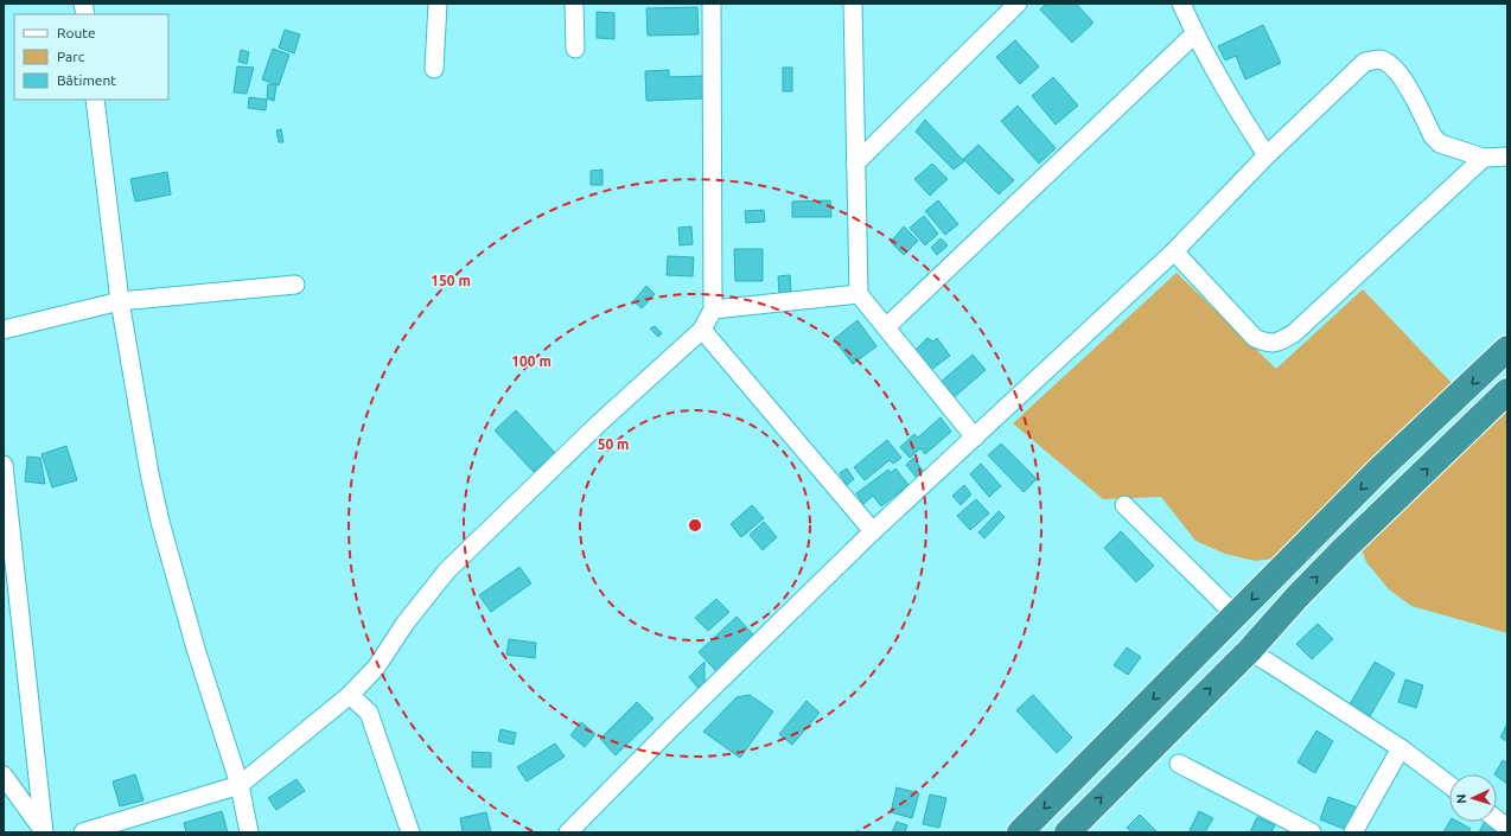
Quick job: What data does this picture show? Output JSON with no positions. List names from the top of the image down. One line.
{"legend":["Route","Parc","Bâtiment"],"north":"left","rings":["150 m","100 m","50 m"]}
